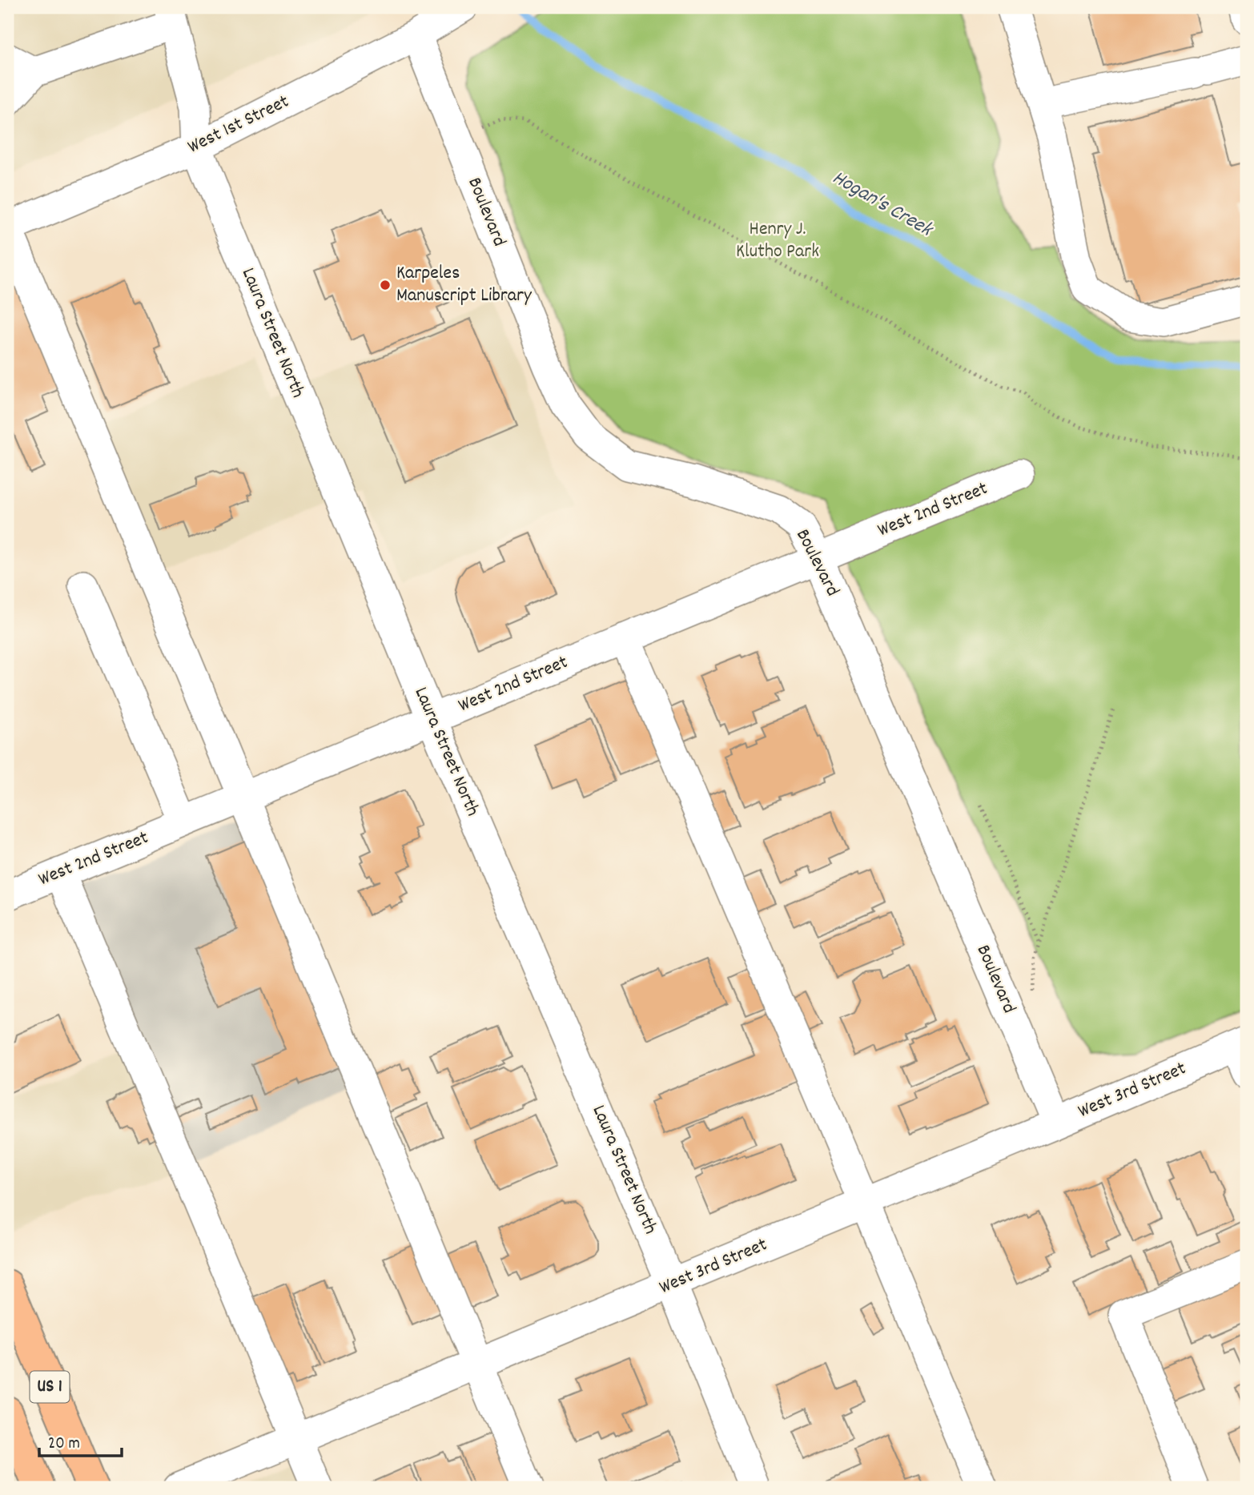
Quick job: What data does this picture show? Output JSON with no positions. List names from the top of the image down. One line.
{"streets":{"main road":["US 1"],"street":["West 1st Street","Boulevard","Laura Street North","West 2nd Street","West 3rd Street"]},"crossings":[["West 1st Street","Boulevard"],["West 1st Street","Laura Street North"],["Boulevard","West 2nd Street"],["Boulevard","West 3rd Street"],["Laura Street North","West 2nd Street"],["Laura Street North","West 3rd Street"]],"water":["Hogan's Creek"],"parks":["Henry J. Klutho Park"],"places":["Karpeles Manuscript Library"],"scale_bar":"20 m"}
